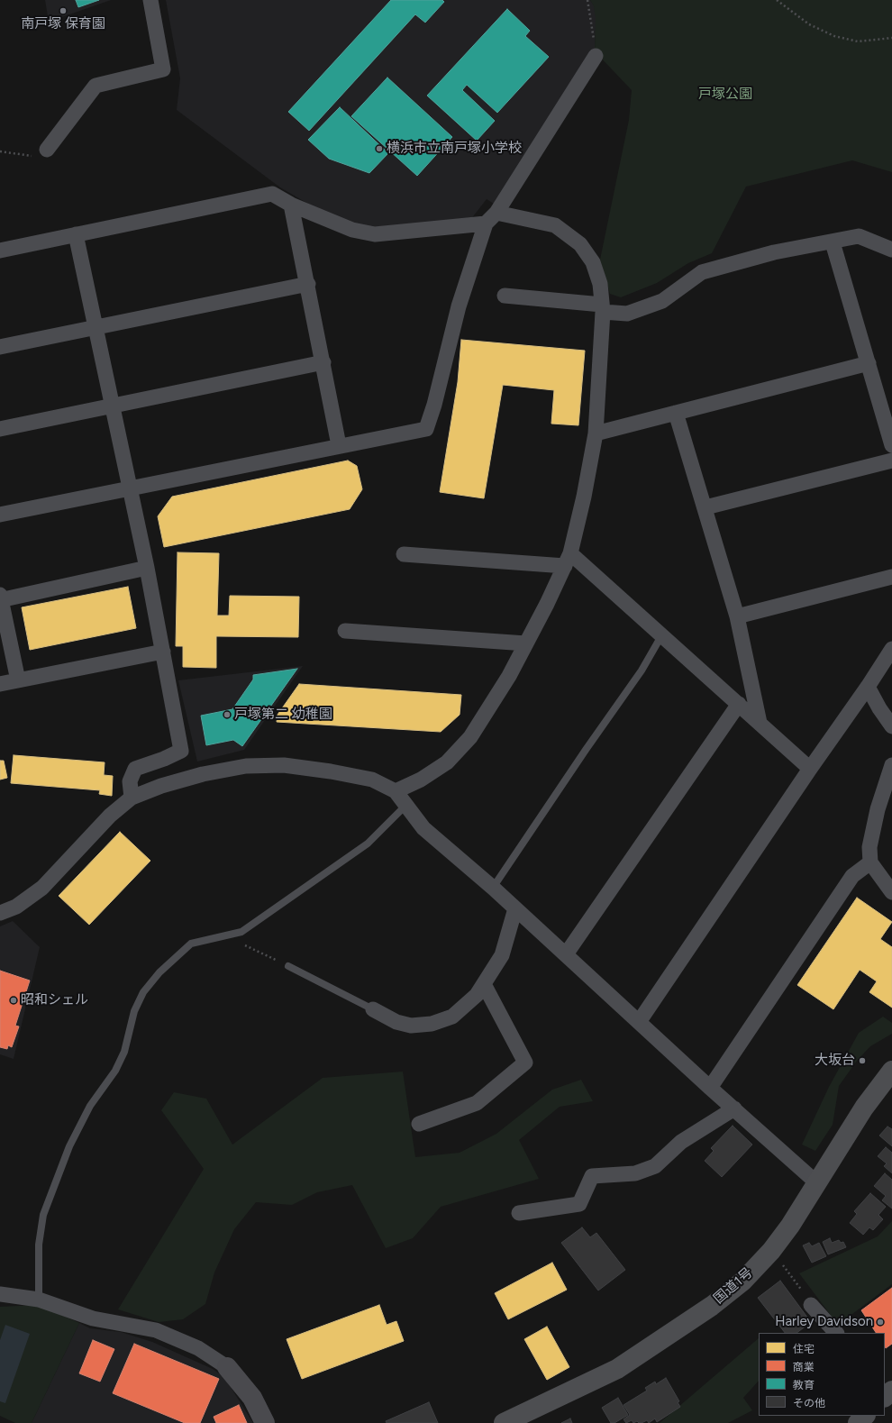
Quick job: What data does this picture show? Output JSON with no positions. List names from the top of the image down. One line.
{"streets":{"highway":["国道1号"]},"parks":["戸塚公園"],"places":["南戸塚 保育園","横浜市立南戸塚小学校","戸塚第二 幼稚園","昭和シェル","大坂台","Harley Davidson"],"legend":["住宅","商業","教育","その他"]}
